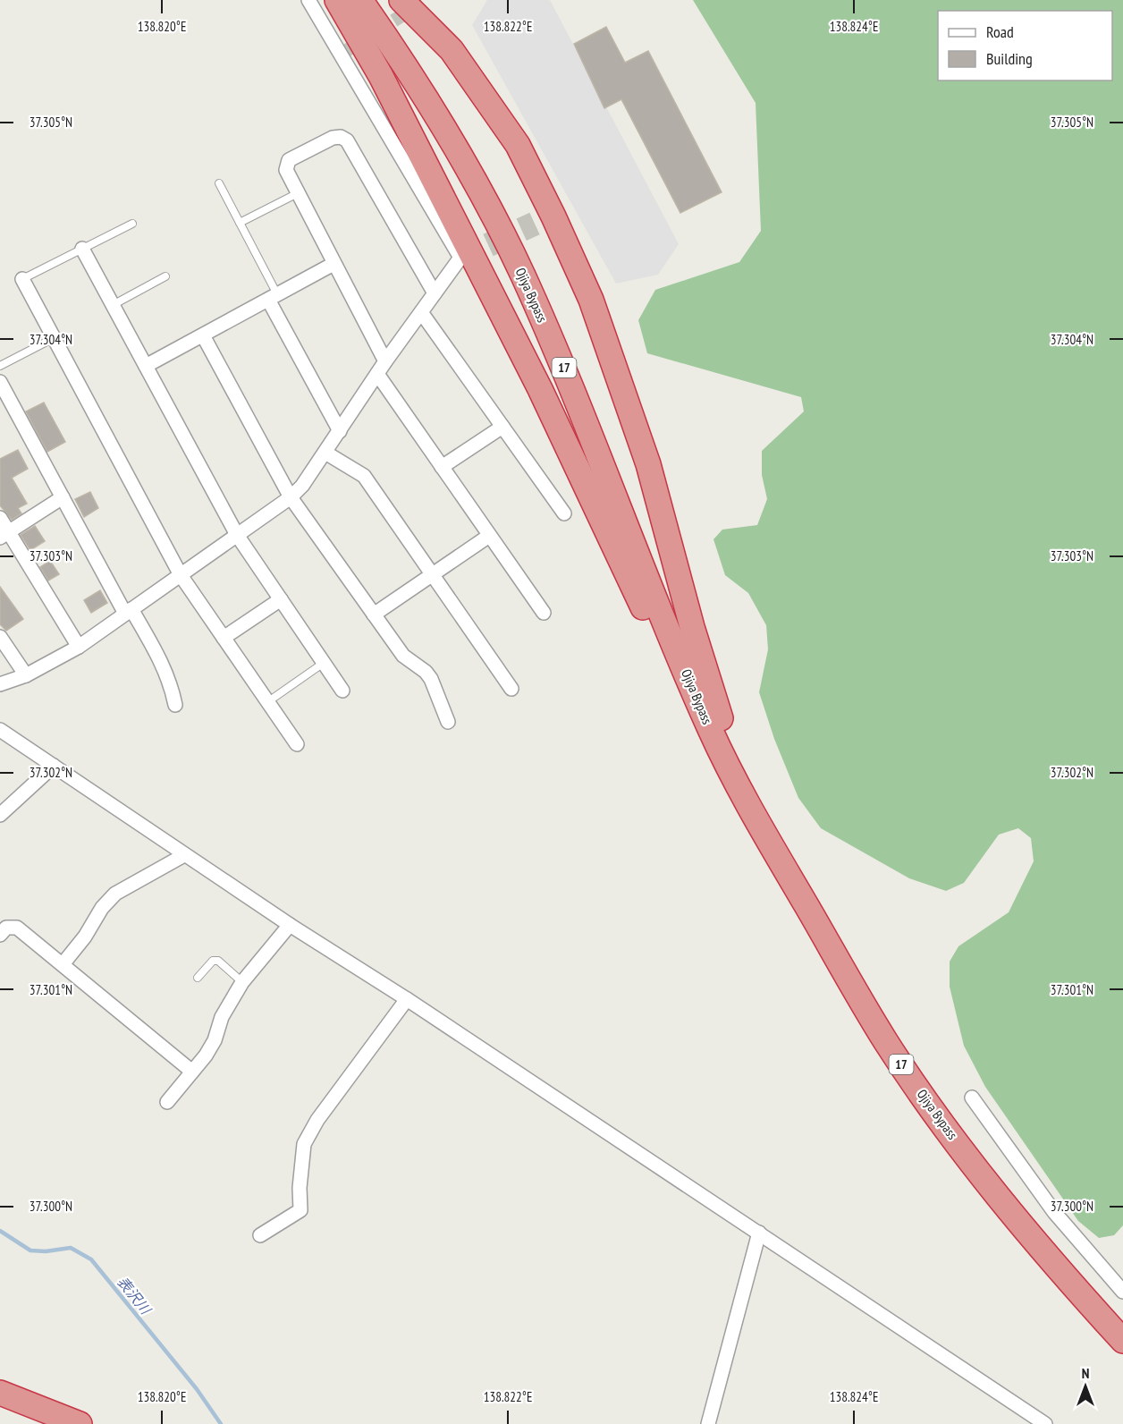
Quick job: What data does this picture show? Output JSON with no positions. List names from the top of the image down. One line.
{"streets":{"highway":["Ojiya Bypass","17"]},"water":["表沢川"],"legend":["Road","Building"],"north":"top","coordinates":["138.820°E","138.822°E","138.824°E","37.305°N","37.304°N","37.303°N","37.302°N","37.301°N","37.300°N"]}
